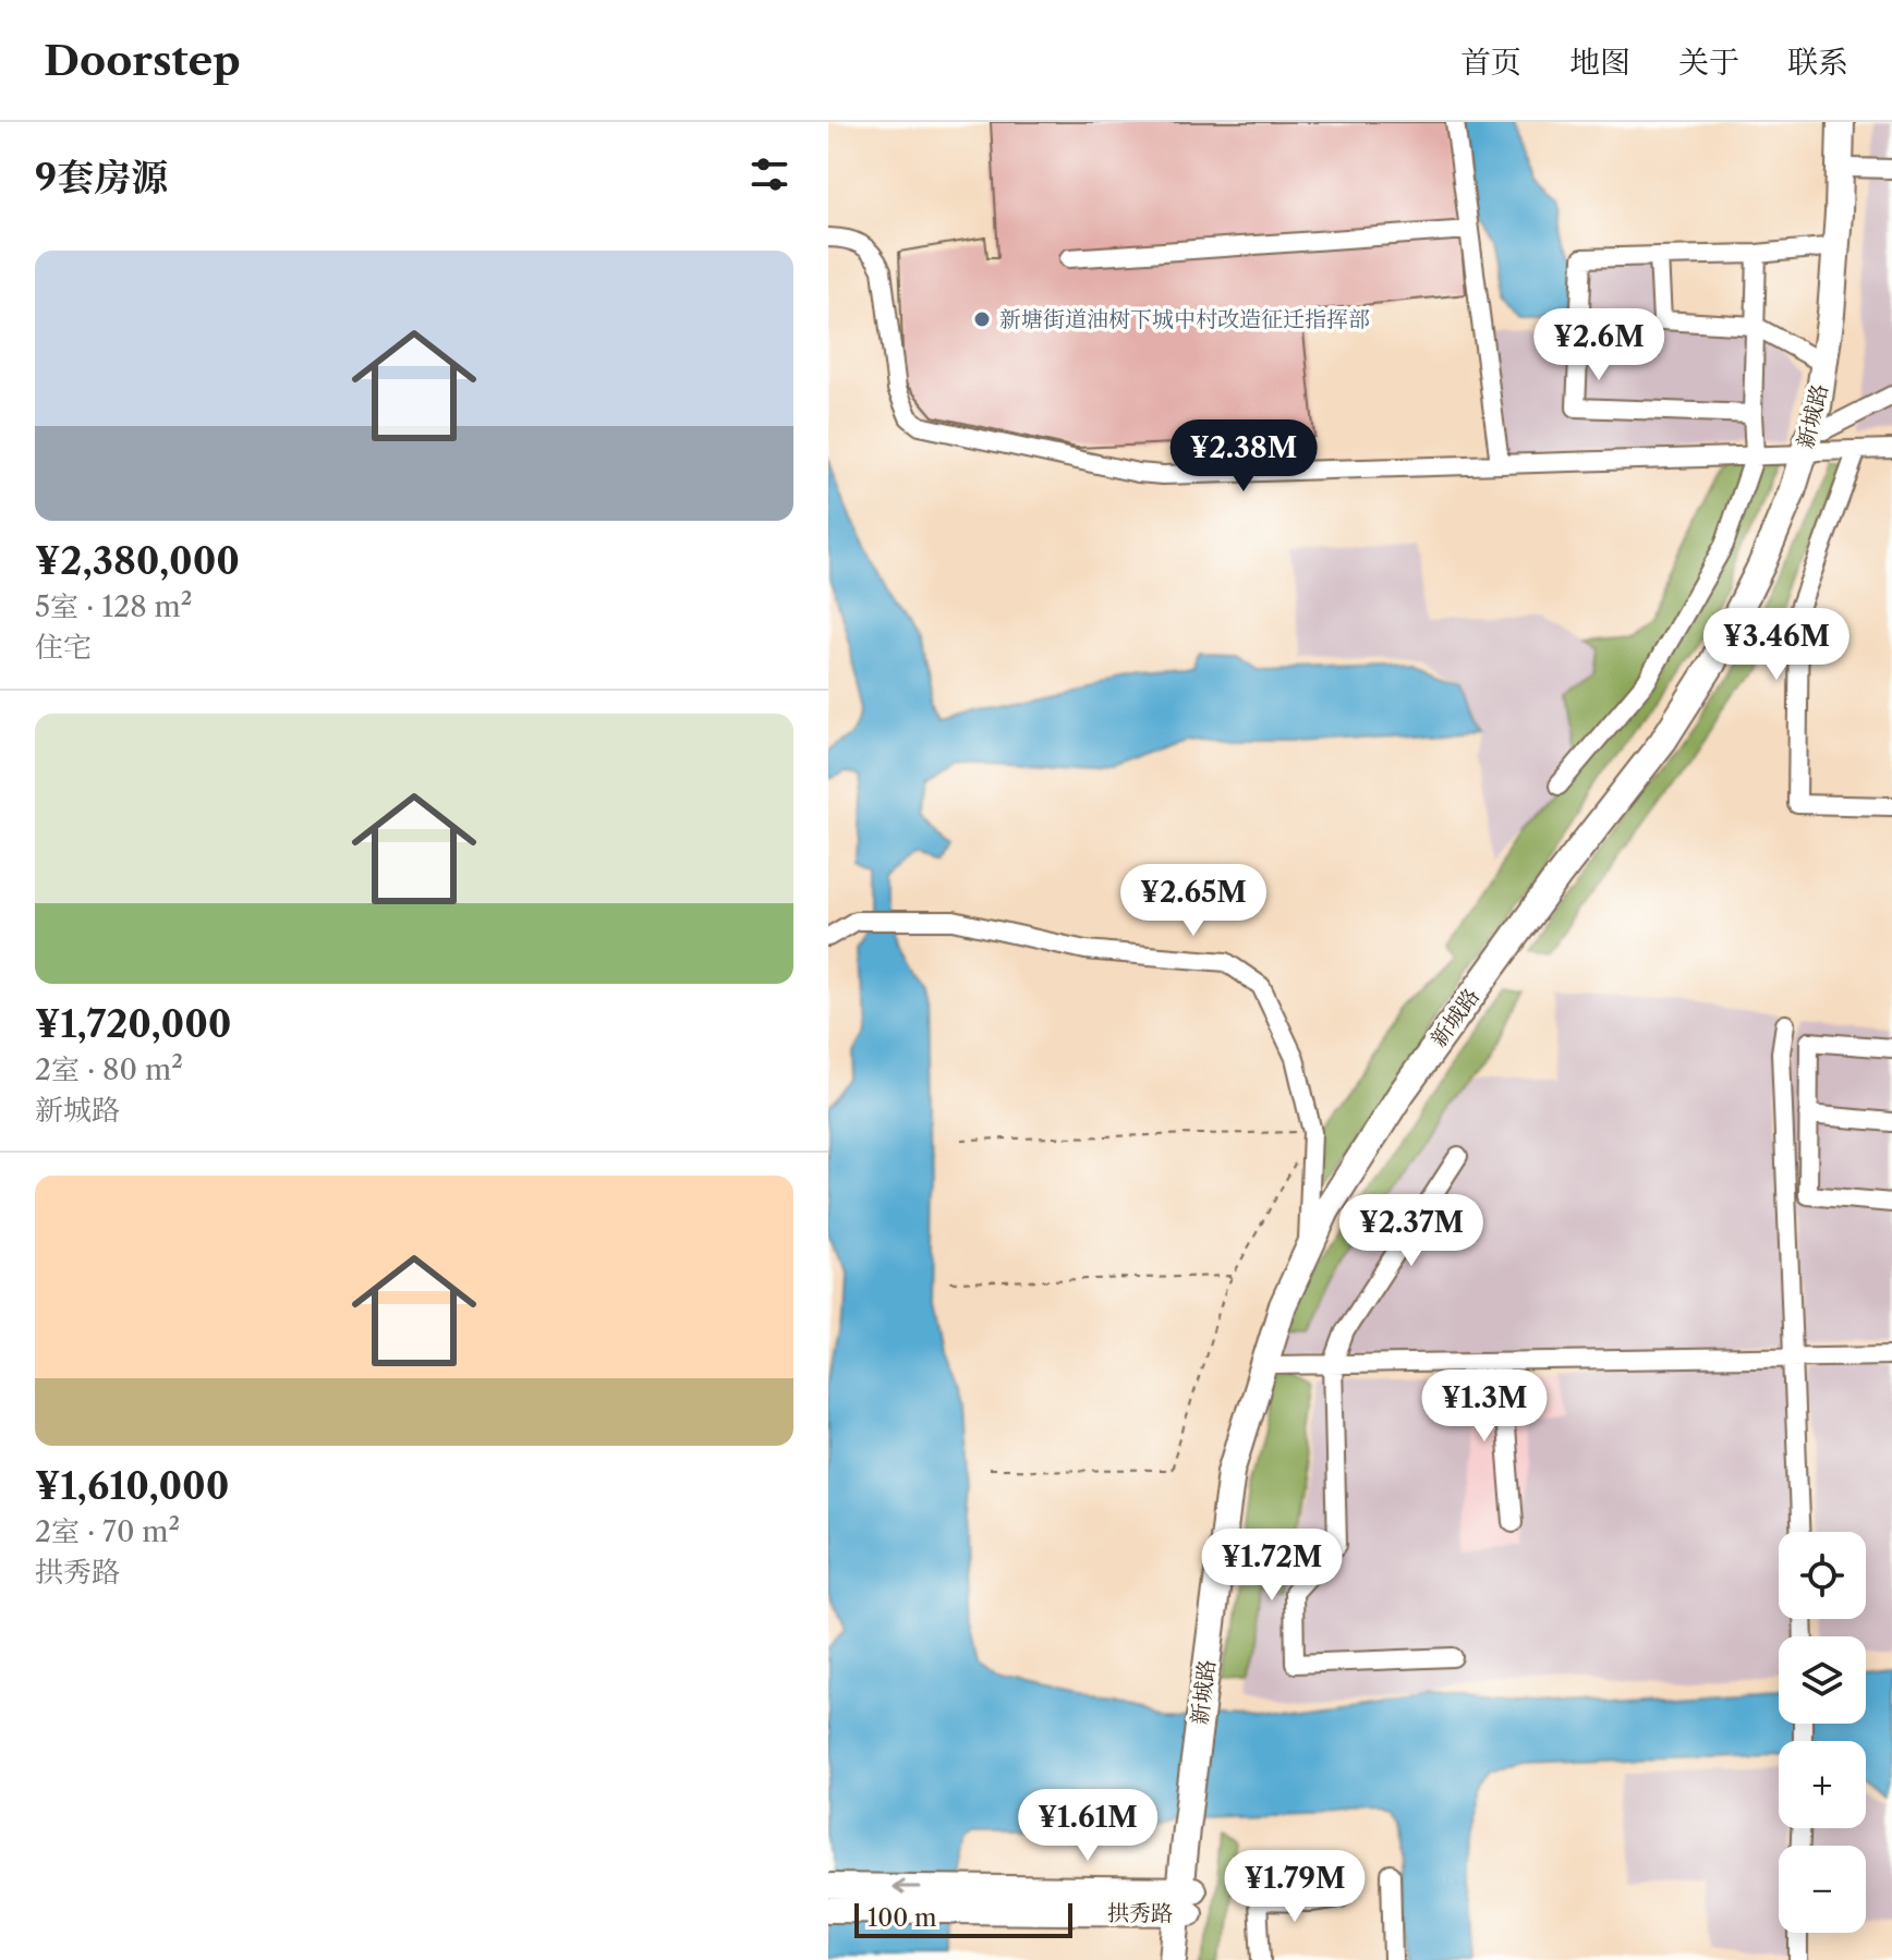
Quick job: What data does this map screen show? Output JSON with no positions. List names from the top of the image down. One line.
{"streets":{"main road":["新城路","拱秀路"]},"crossings":[["新城路","拱秀路"]],"places":["新塘街道油树下城中村改造征迁指挥部"],"scale_bar":"100 m","page":{"header":"Doorstep","nav":["首页","地图","关于","联系"],"heading":"9套房源","list":[{"name":"¥2,380,000","note":"5室 · 128 m² · 住宅"},{"name":"¥1,720,000","note":"2室 · 80 m² · 新城路"},{"name":"¥1,610,000","note":"2室 · 70 m² · 拱秀路"}],"price":["¥2.6M","¥2.38M","¥3.46M","¥2.65M","¥2.37M","¥1.3M","¥1.72M","¥1.61M","¥1.79M"],"map_buttons":["+","−"],"scale":"100 m"}}
